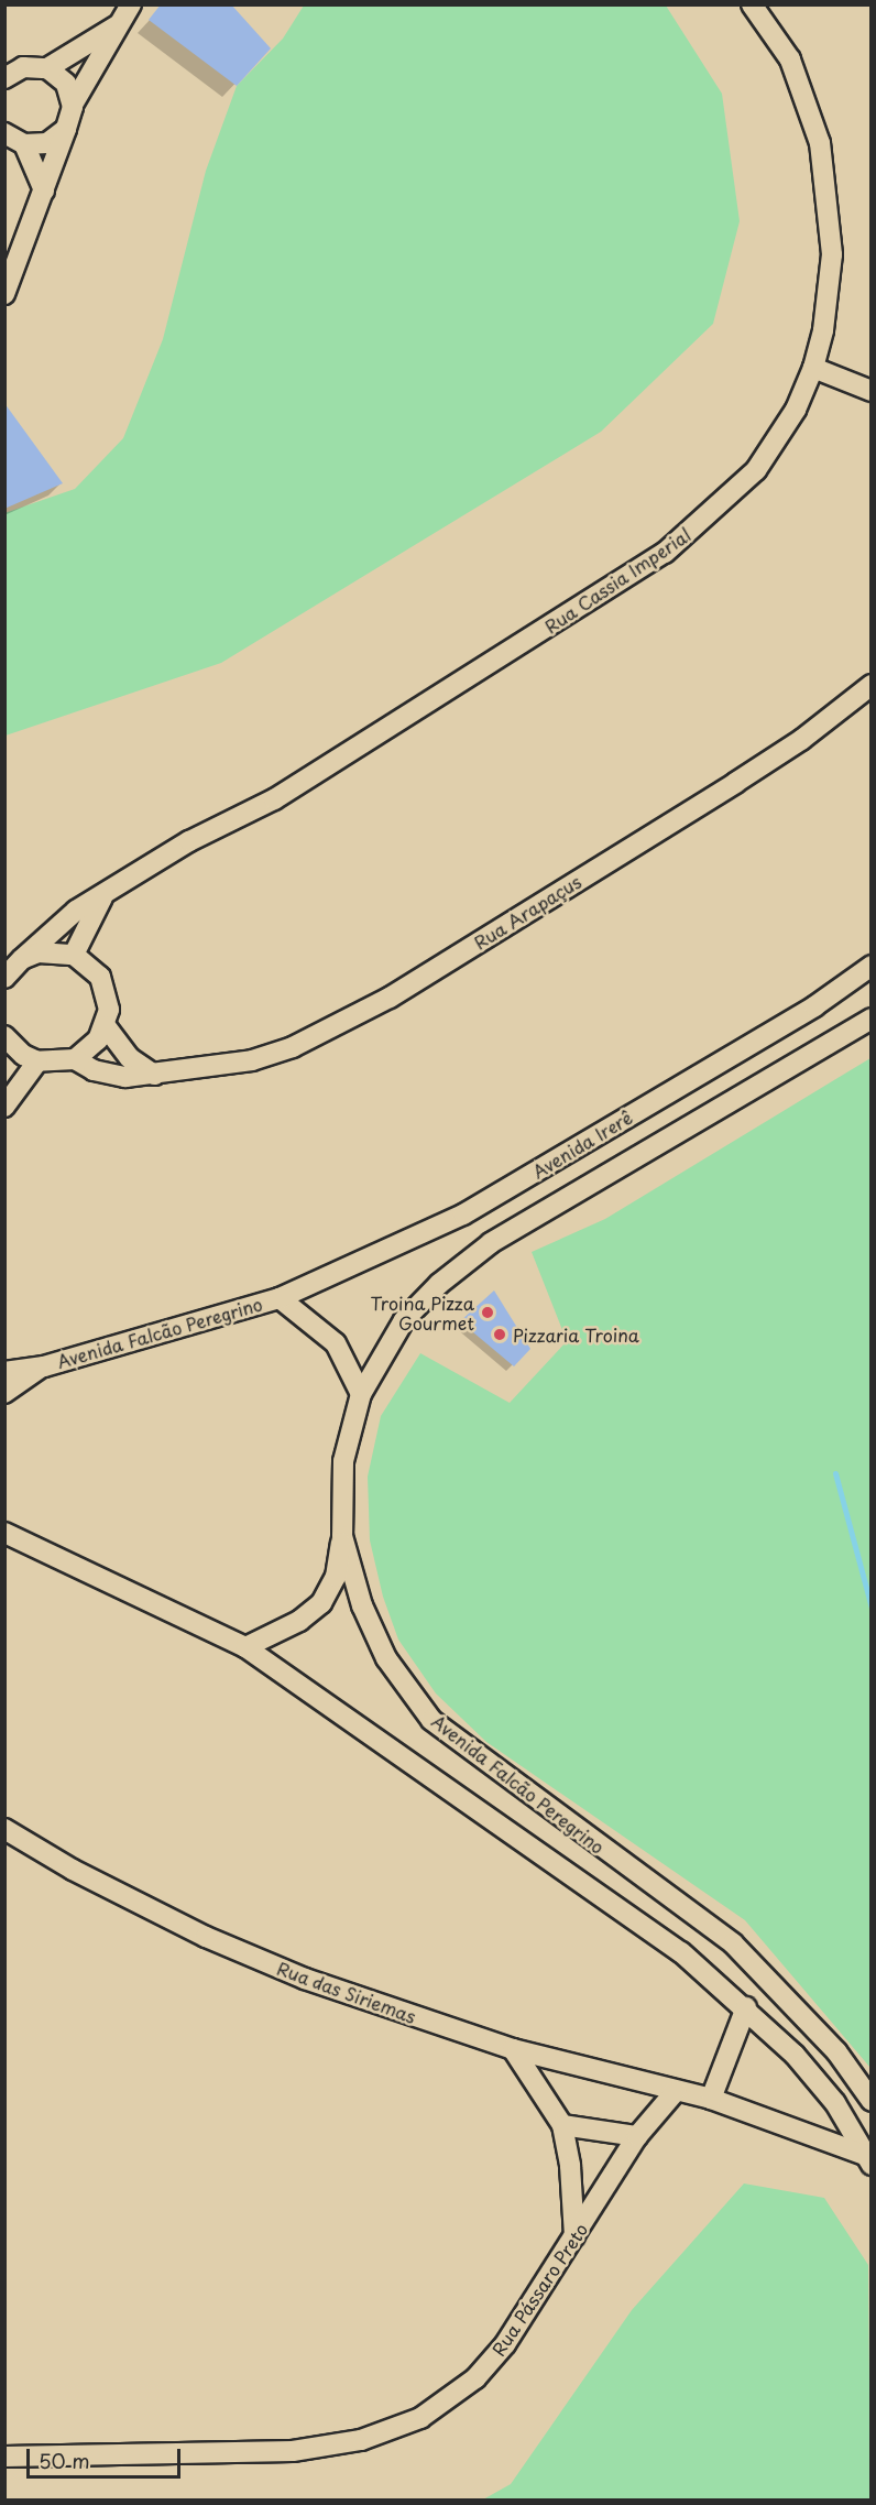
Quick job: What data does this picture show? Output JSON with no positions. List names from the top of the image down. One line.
{"streets":{"street":["Rua Cassia Imperial","Rua Arapaçus","Avenida Irerê","Avenida Falcão Peregrino","Rua das Siriemas","Rua Pássaro Preto"]},"crossings":[["Avenida Irerê","Avenida Falcão Peregrino"],["Rua das Siriemas","Rua Pássaro Preto"]],"places":["Troina Pizza Gourmet","Pizzaria Troina"],"scale_bar":"50 m"}
